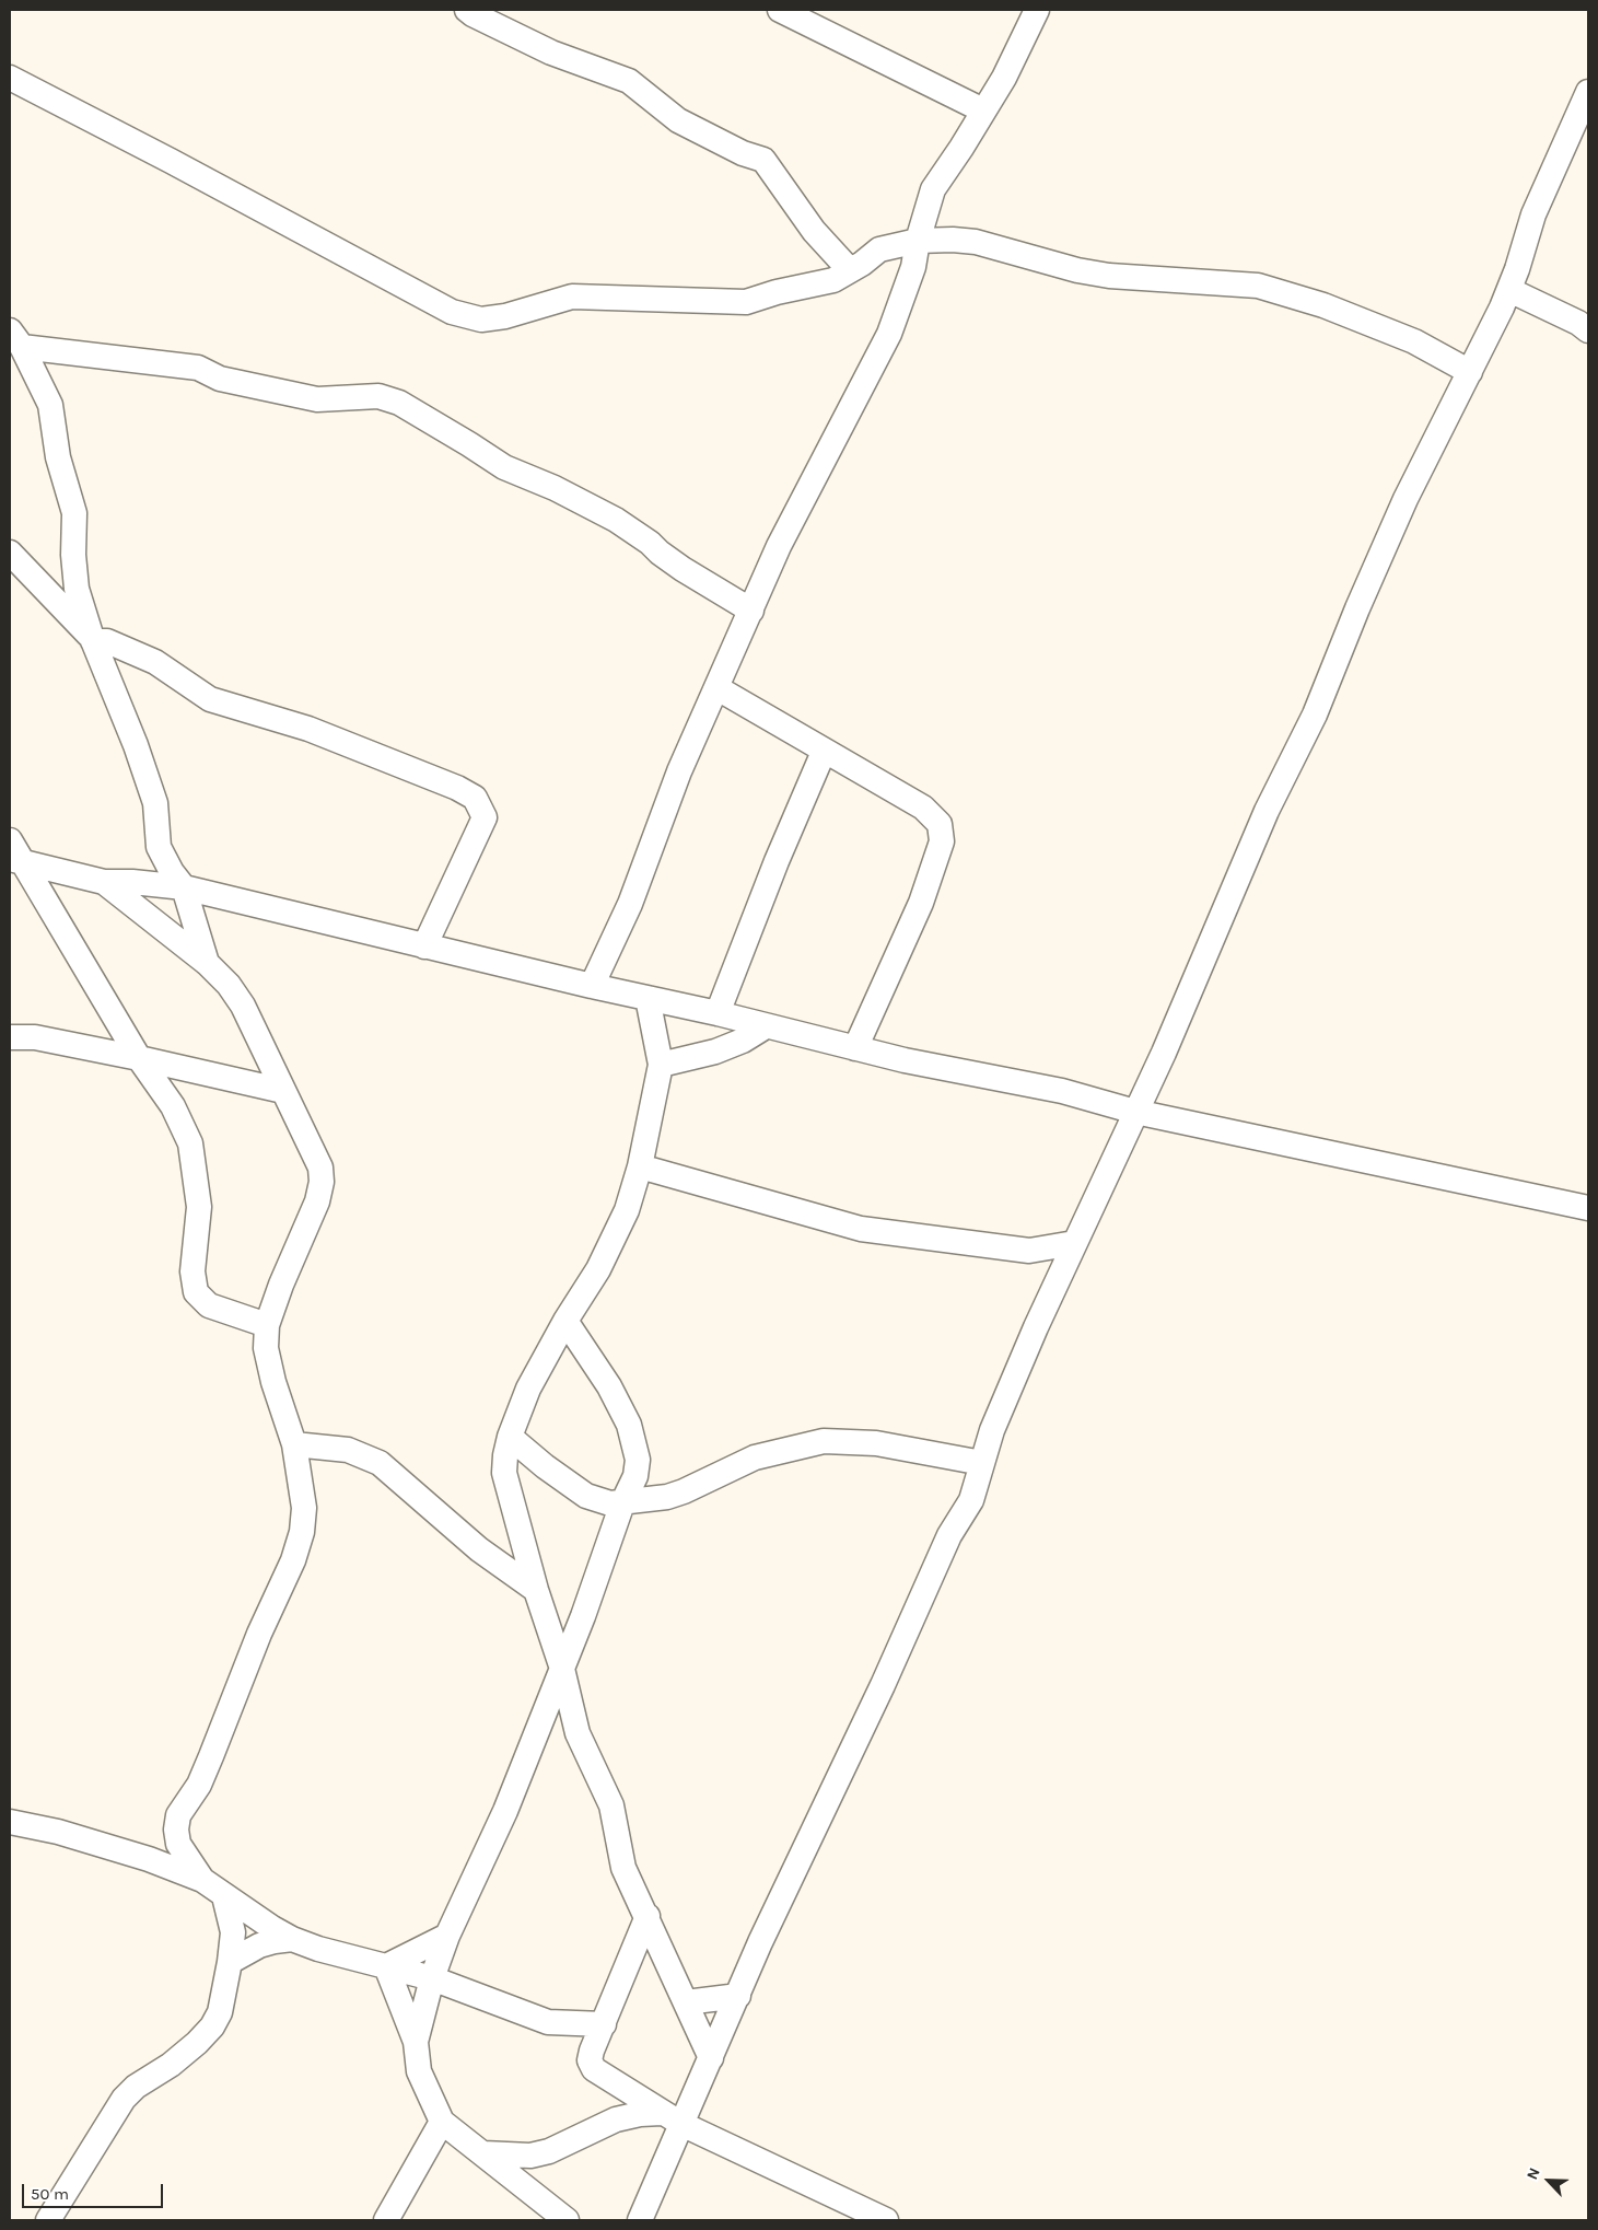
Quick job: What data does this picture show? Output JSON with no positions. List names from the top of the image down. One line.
{"scale_bar":"50 m","north":"top left"}
